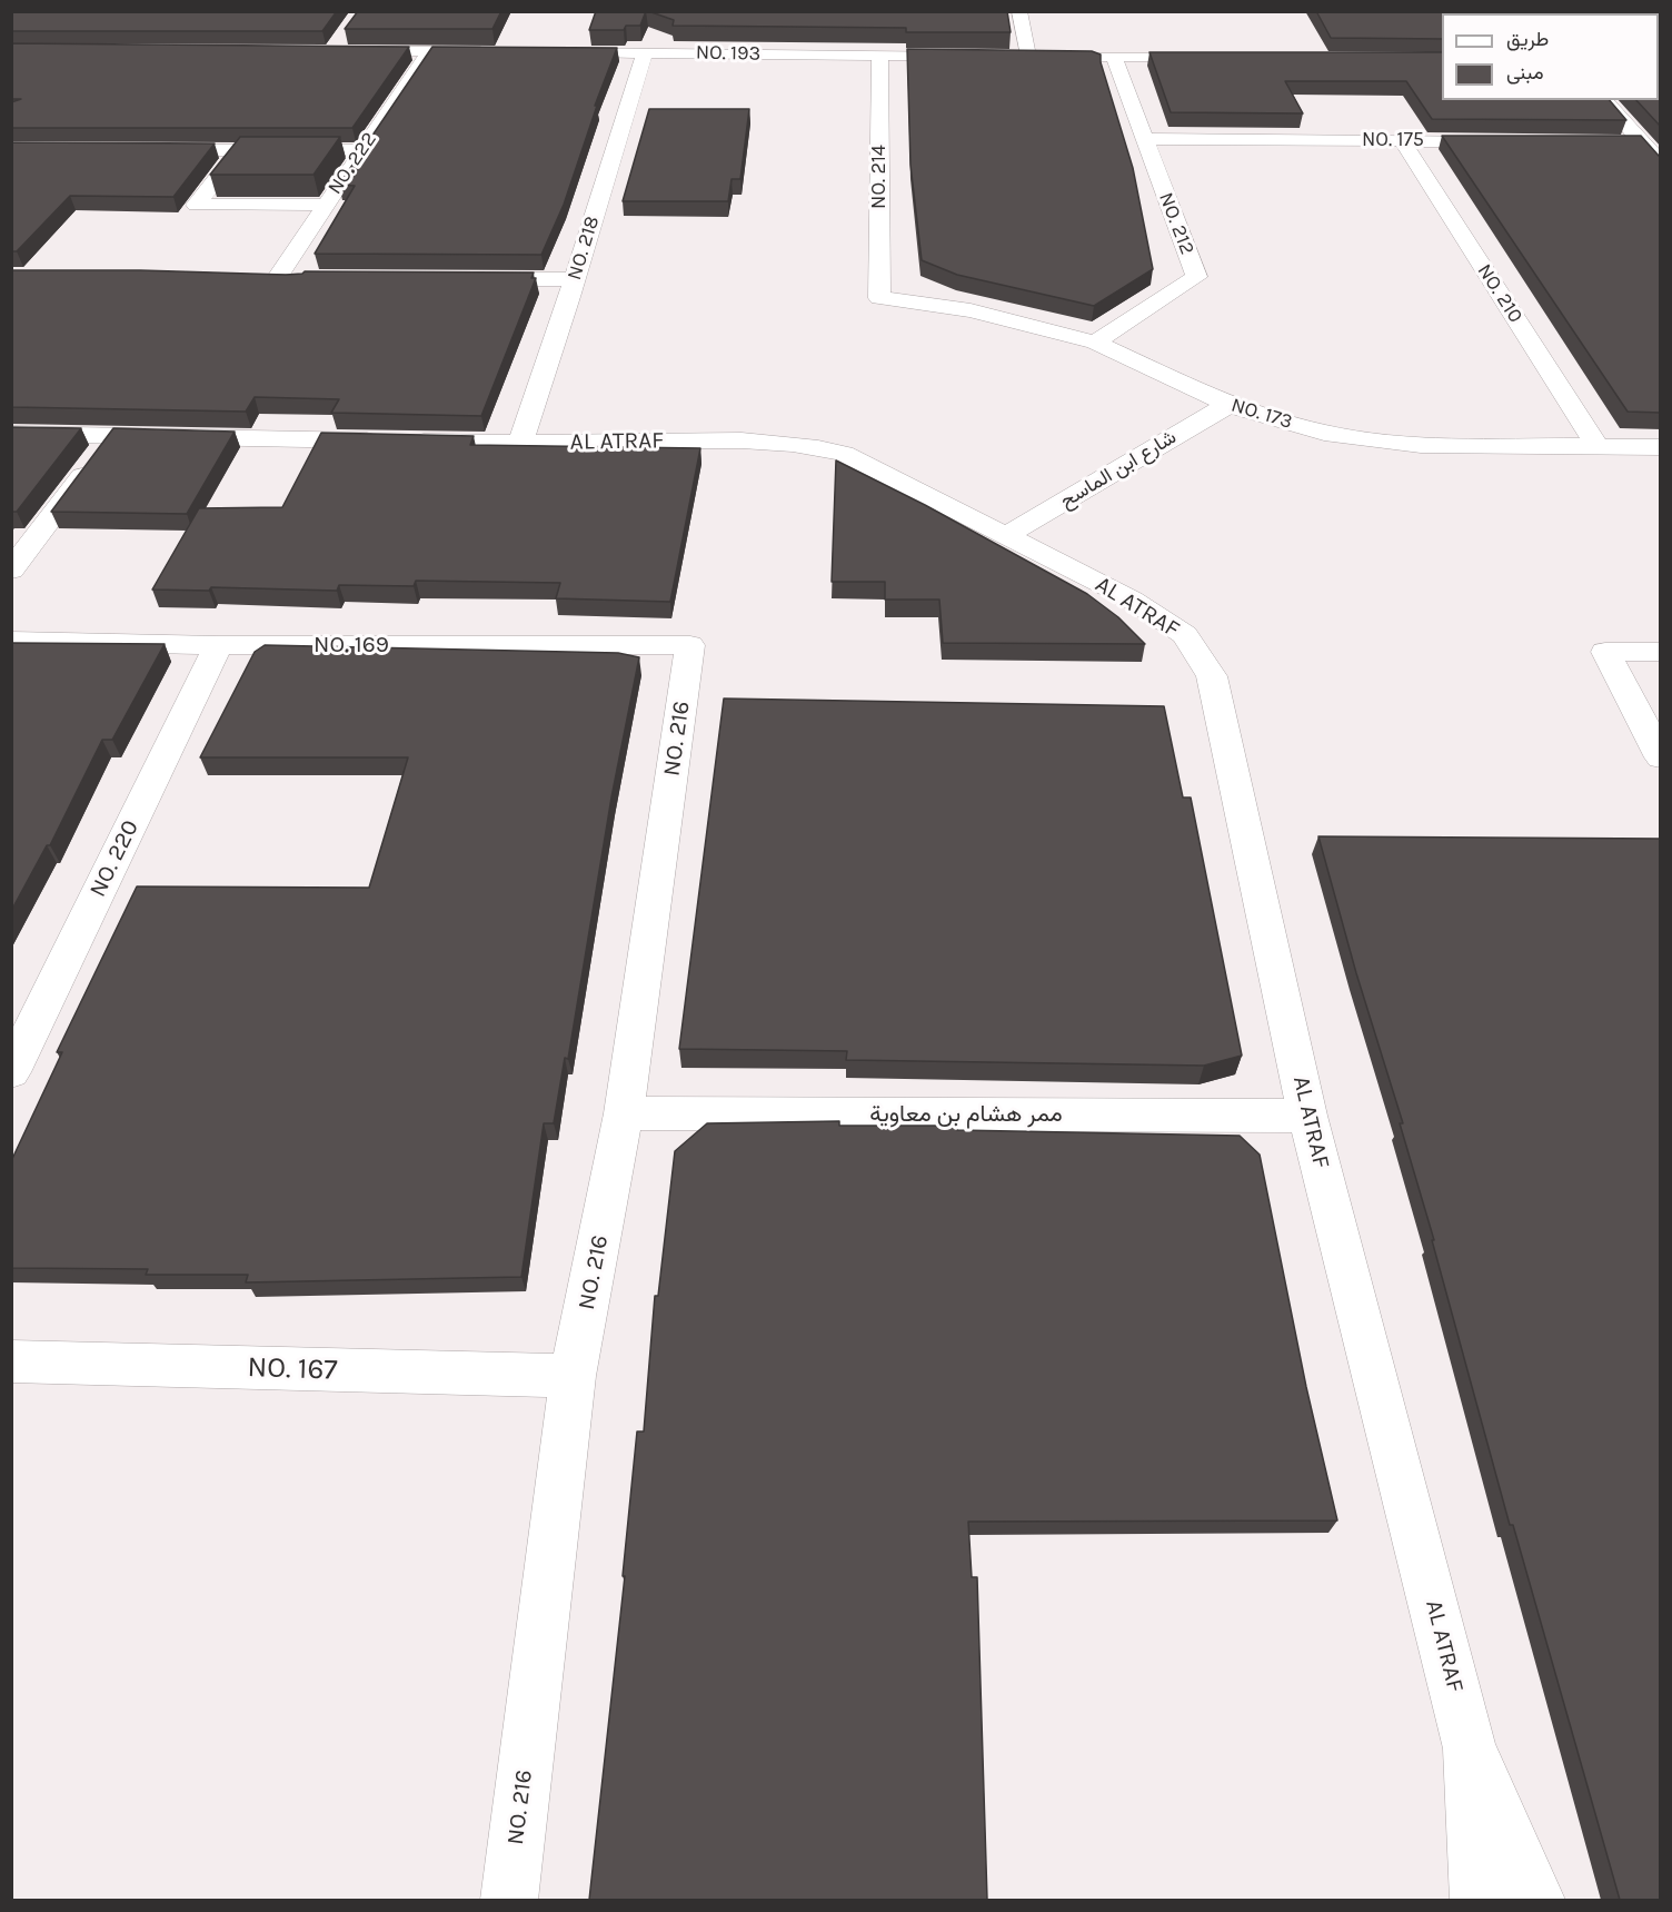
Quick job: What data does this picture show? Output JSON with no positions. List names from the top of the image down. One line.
{"streets":{"street":["NO. 193","NO. 175","NO. 222","NO. 214","NO. 212","NO. 218","NO. 210","NO. 173","AL ATRAF","شارع ابن الماسح","NO. 169","NO. 216","NO. 220","ممر هشام بن معاوية","NO. 167"]},"crossings":[["NO. 193","NO. 214"],["NO. 193","NO. 218"],["NO. 175","NO. 212"],["NO. 175","NO. 210"],["NO. 214","NO. 173"],["NO. 212","NO. 173"],["NO. 218","AL ATRAF"],["NO. 210","NO. 173"],["NO. 173","شارع ابن الماسح"],["AL ATRAF","شارع ابن الماسح"],["AL ATRAF","ممر هشام بن معاوية"],["NO. 169","NO. 216"],["NO. 169","NO. 220"],["NO. 216","ممر هشام بن معاوية"],["NO. 216","NO. 167"]],"legend":["طريق","مبنى"]}
